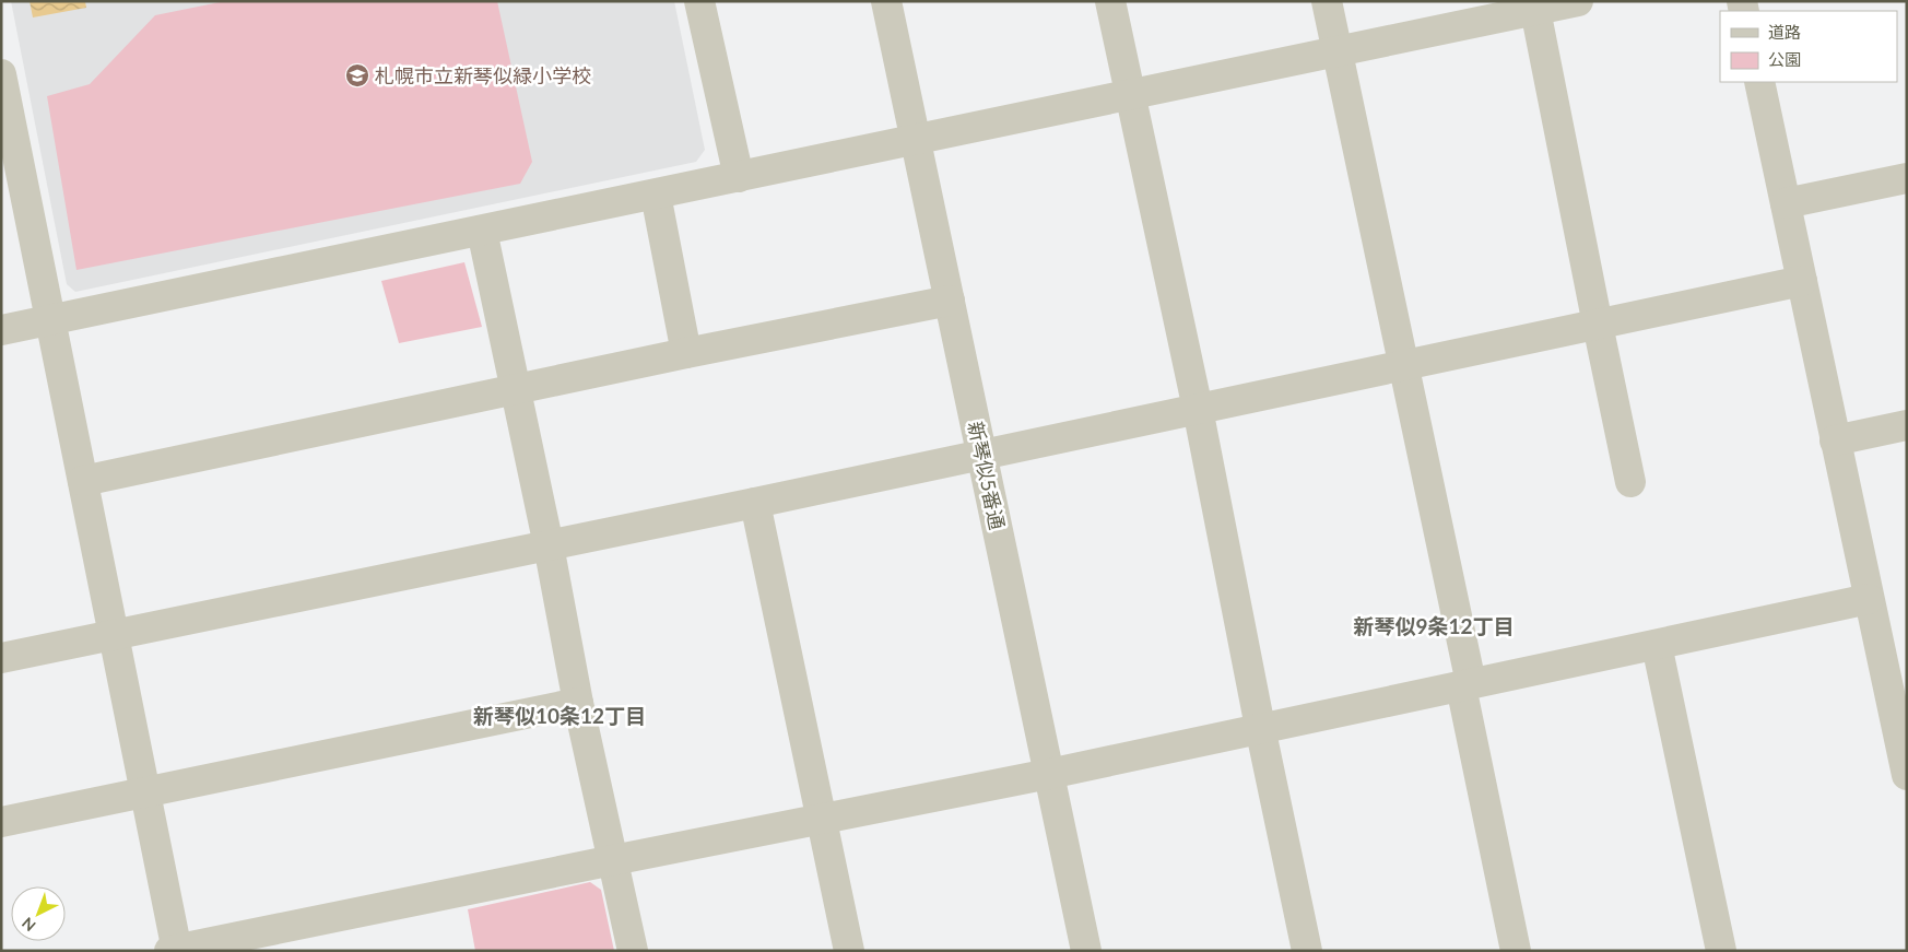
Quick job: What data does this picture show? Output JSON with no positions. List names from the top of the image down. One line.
{"streets":{"street":["新琴似5番通"]},"districts":["新琴似9条12丁目","新琴似10条12丁目"],"places":{"school or university":["札幌市立新琴似緑小学校"]},"legend":["道路","公園"],"north":"bottom left"}
